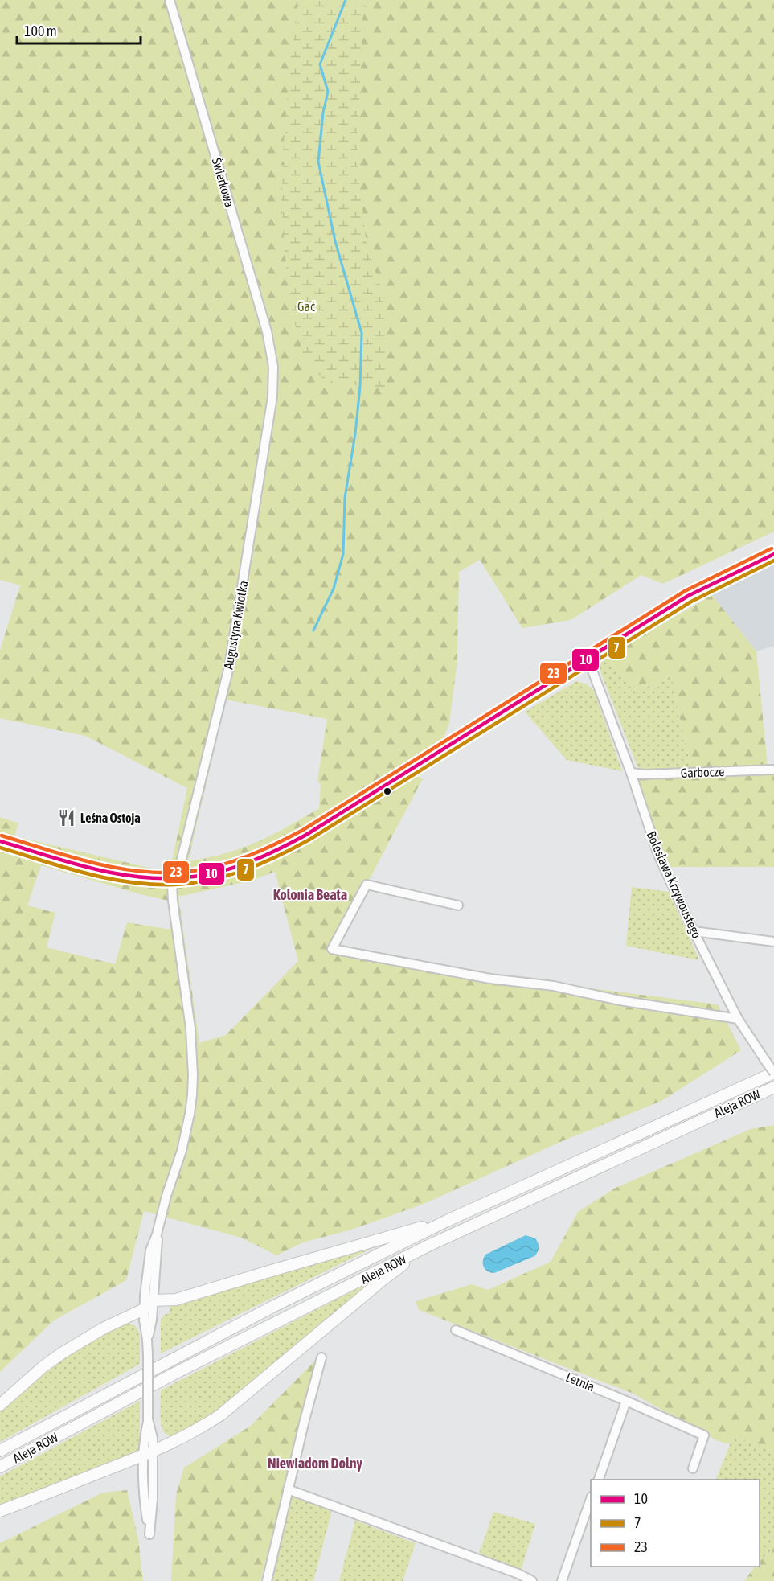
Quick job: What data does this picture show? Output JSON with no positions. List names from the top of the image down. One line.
{"streets":{"main road":["Aleja ROW"],"street":["Świerkowa","Augustyna Kwiotka","Garbocze","Bolesława Krzywoustego","Letnia"]},"crossings":[["Świerkowa","Augustyna Kwiotka"],["Garbocze","Bolesława Krzywoustego"],["Bolesława Krzywoustego","Aleja ROW"]],"districts":["Kolonia Beata","Niewiadom Dolny"],"parks":["Gać"],"places":{"restaurant":["Leśna Ostoja"]},"lines":["transit line 23","transit line 10","transit line 7"],"legend":["10","7","23"],"scale_bar":"100 m"}
